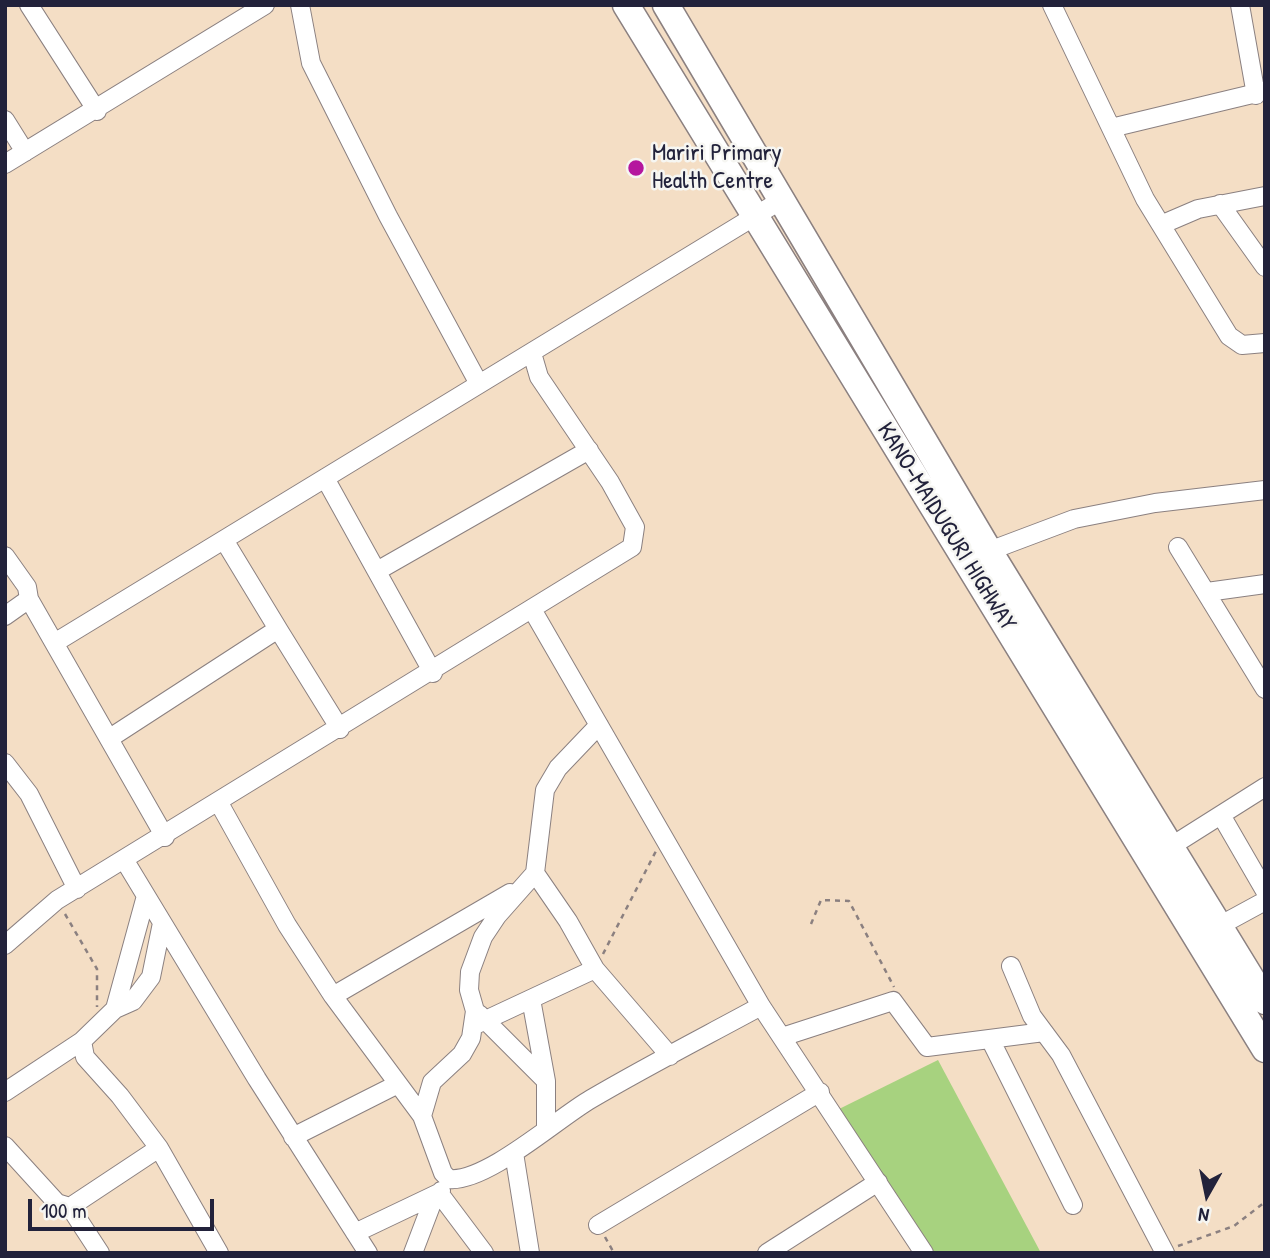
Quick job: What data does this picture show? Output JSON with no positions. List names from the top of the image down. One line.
{"streets":{"highway":["KANO-MAIDUGURI HIGHWAY"]},"places":["Mariri Primary Health Centre"],"scale_bar":"100 m","north":"bottom"}
